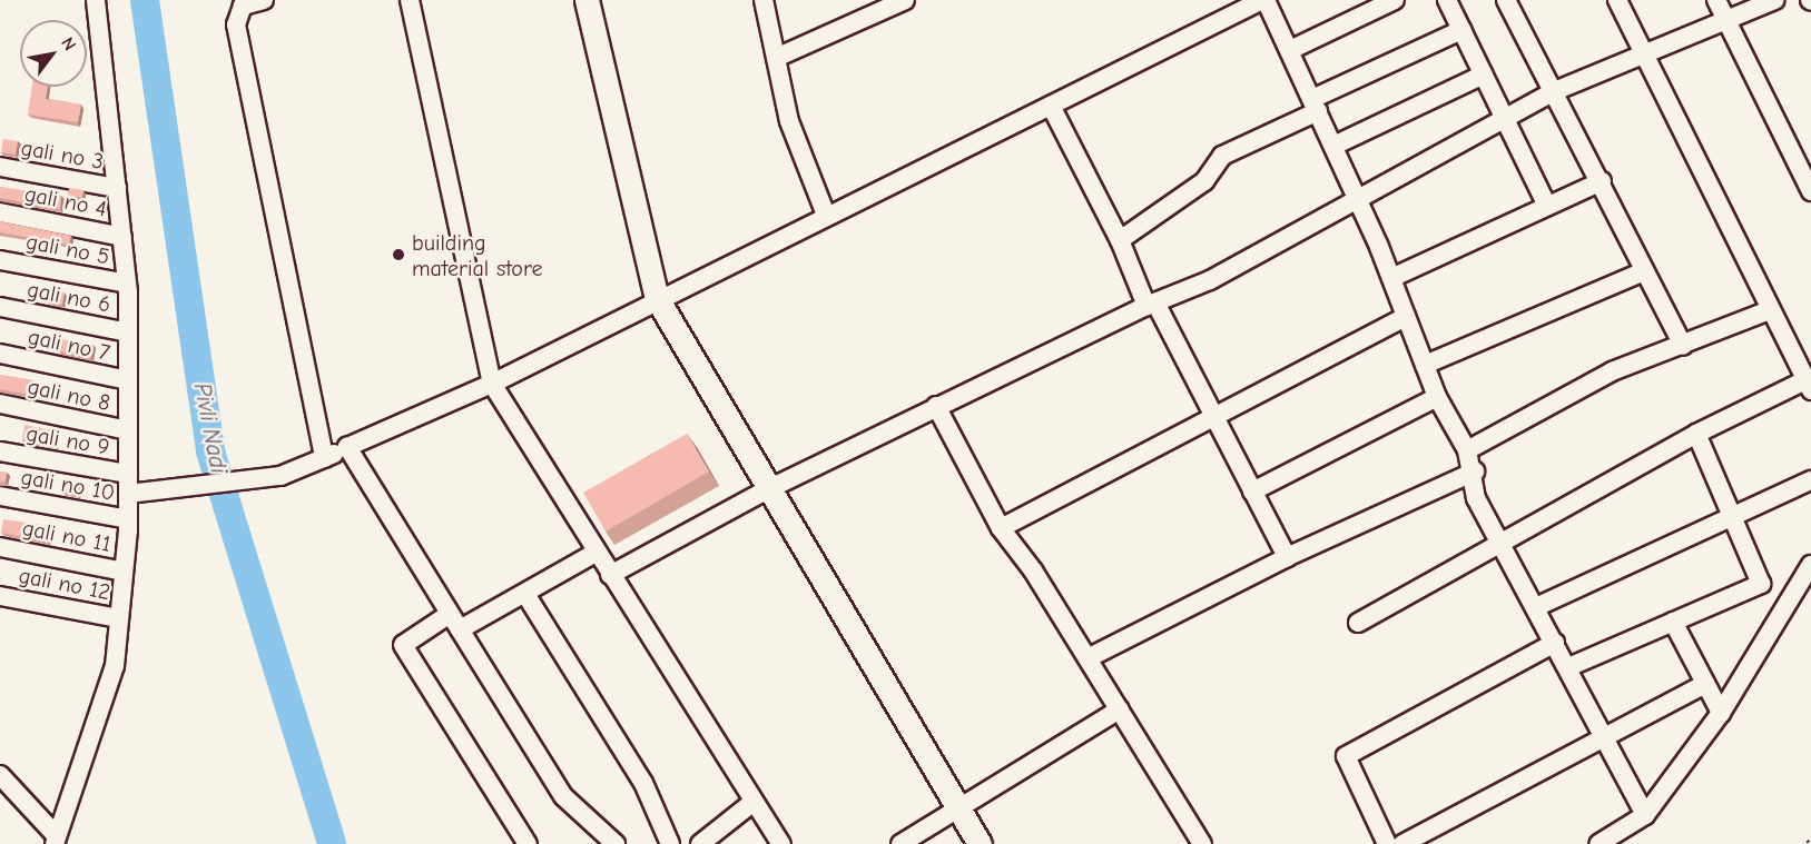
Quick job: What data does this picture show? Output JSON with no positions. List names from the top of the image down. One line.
{"streets":{"street":["gali no 3","gali no 4","gali no 5","gali no 6","gali no 7","gali no 8","gali no 9","gali no 10","gali no 11","gali no 12"]},"water":["Pivli Nadi"],"places":["building material store"],"north":"top right"}
